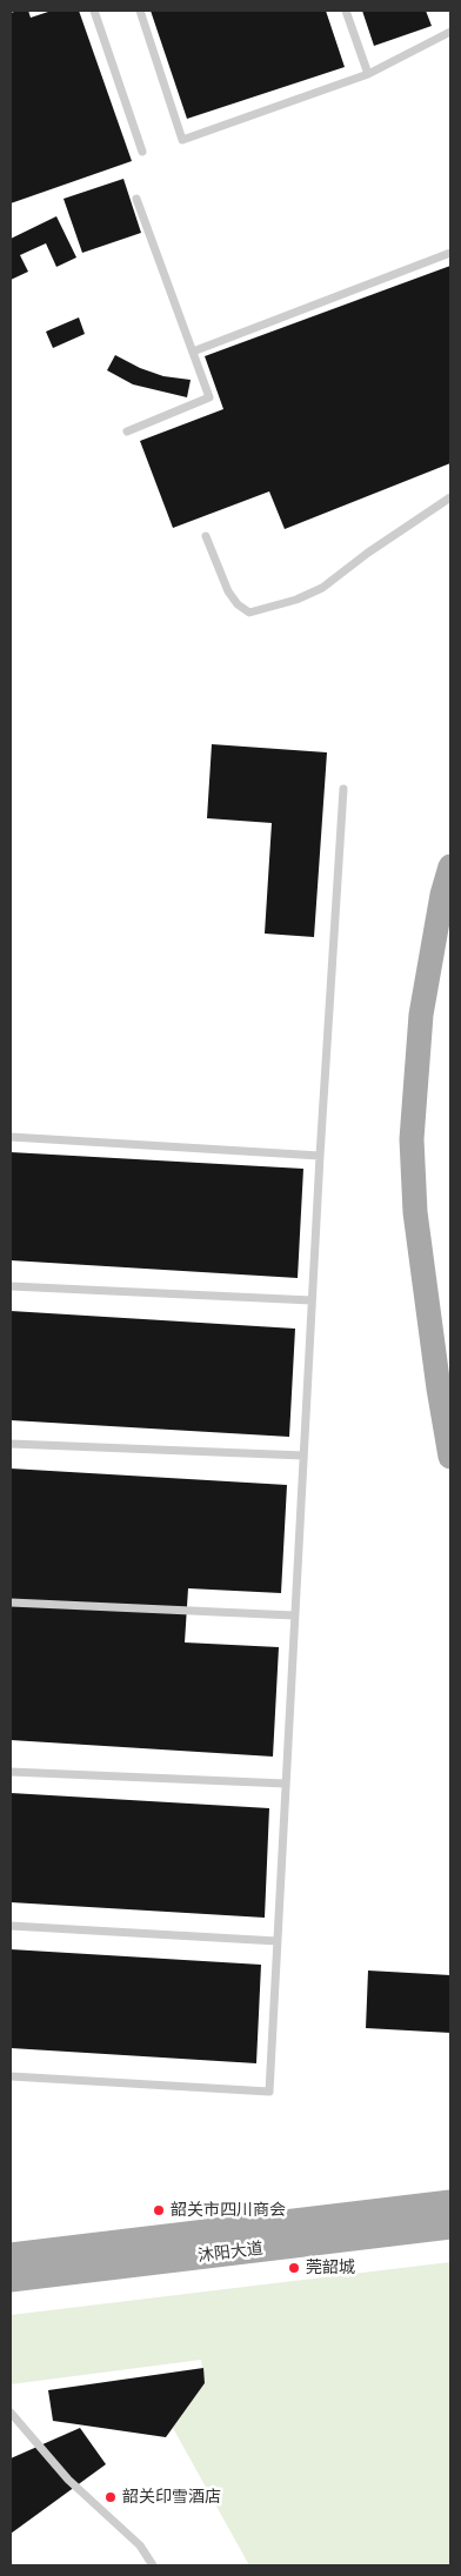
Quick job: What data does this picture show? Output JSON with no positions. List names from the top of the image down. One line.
{"streets":{"main road":["沐阳大道"]},"places":["韶关市四川商会","莞韶城","韶关印雪酒店"]}
